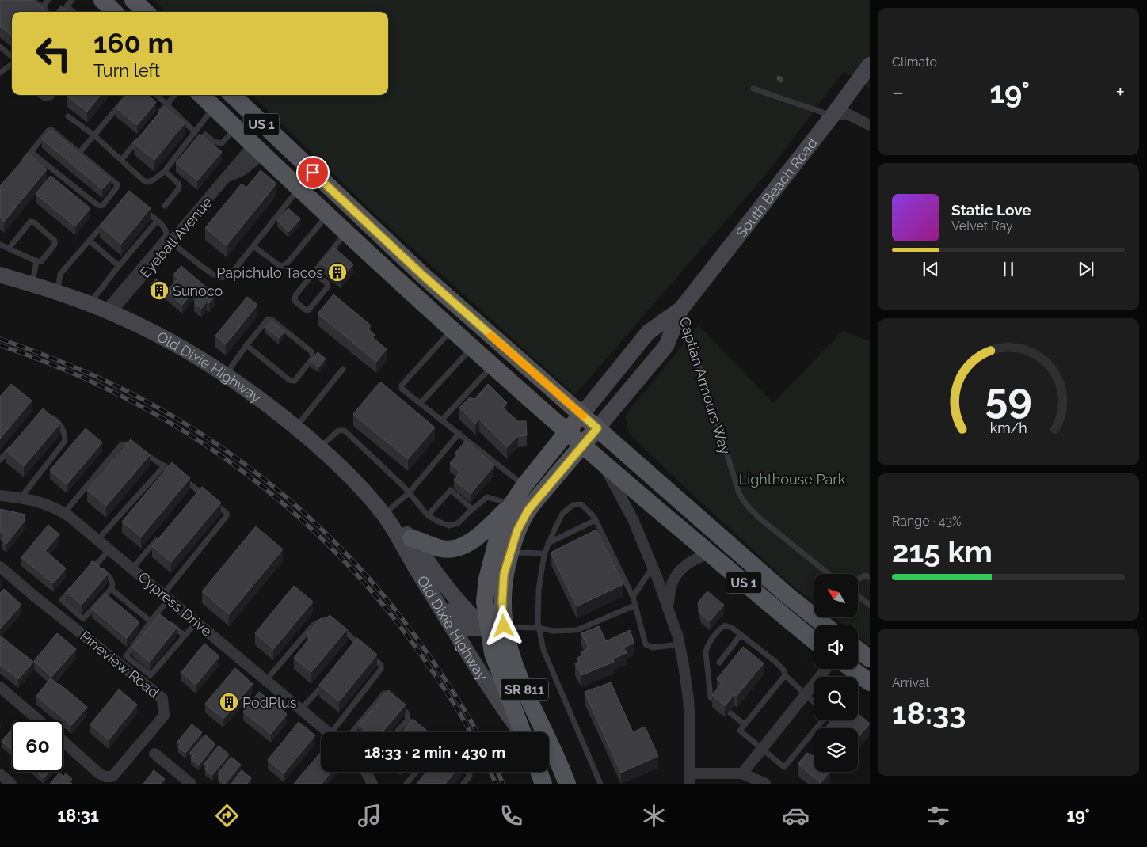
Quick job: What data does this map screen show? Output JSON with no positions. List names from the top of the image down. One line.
{"streets":{"main road":["US 1","Old Dixie Highway","SR 811"],"street":["South Beach Road","Eyeball Avenue","Cypress Drive","Pineview Road"],"lane":["Captian Armours Way"]},"crossings":[["US 1","South Beach Road"],["US 1","Eyeball Avenue"],["US 1","Old Dixie Highway"],["South Beach Road","Old Dixie Highway"],["South Beach Road","Captian Armours Way"],["Eyeball Avenue","Old Dixie Highway"]],"parks":["Lighthouse Park"],"places":{"building":["Papichulo Tacos","Sunoco","PodPlus"]},"north":"top left","page":{"tile":["Climate",["Range · 43%","215 km"],["Arrival","18:33"]],"turn":["160 m","Turn left"],"heat":["−","19°","+"],"song":["Static Love","Velvet Ray"],"limit":"60","trip":"18:33 · 2 min · 430 m","tabs":["18:31","19°"],"gauge":["59","km/h"]}}
